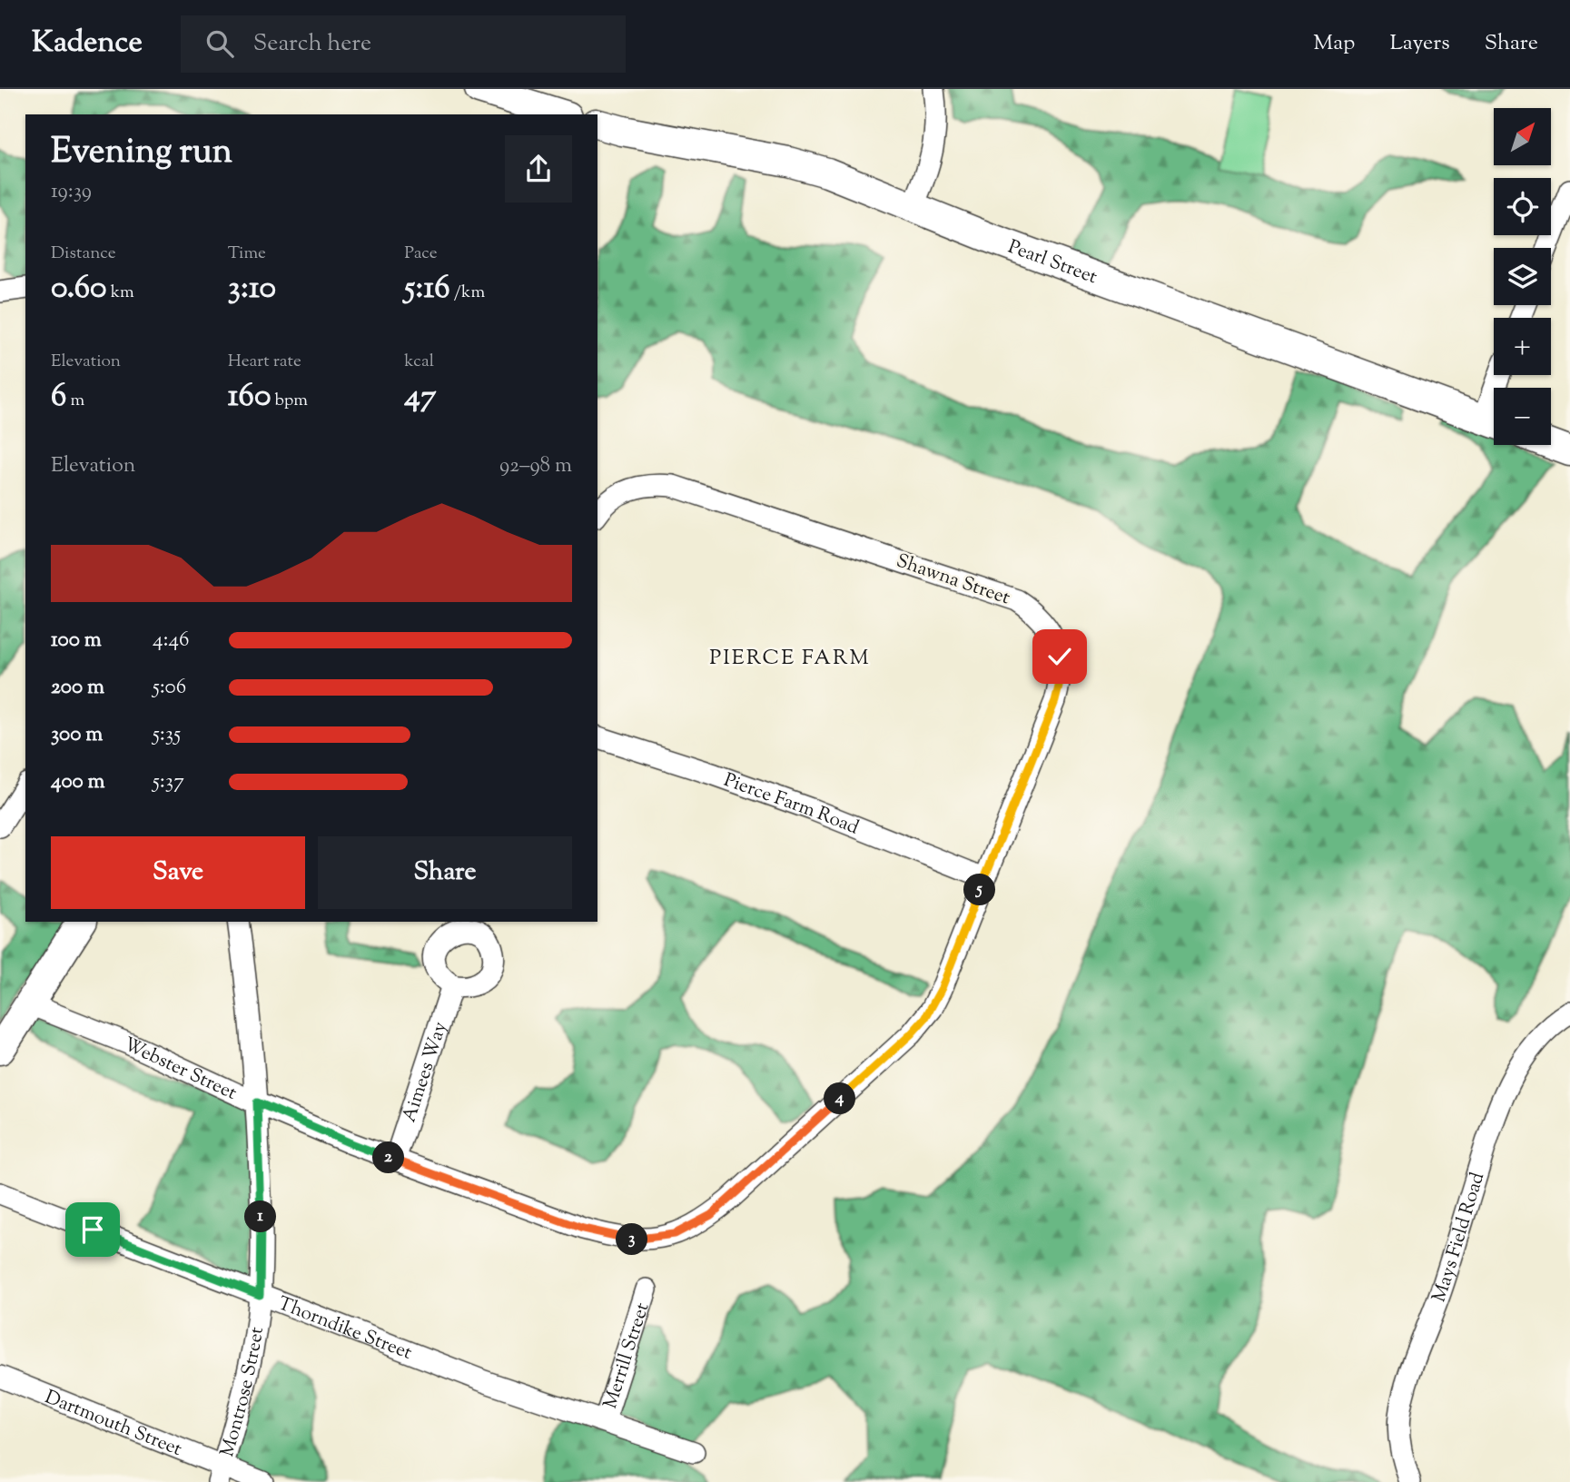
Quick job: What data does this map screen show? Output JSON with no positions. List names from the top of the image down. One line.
{"streets":{"street":["Pearl Street","Shawna Street","Pierce Farm Road","Webster Street","Aimees Way","Mays Field Road","Thorndike Street","Merrill Street","Montrose Street","Dartmouth Street"]},"crossings":[["Shawna Street","Pierce Farm Road"],["Shawna Street","Webster Street"],["Webster Street","Aimees Way"],["Webster Street","Montrose Street"],["Thorndike Street","Merrill Street"],["Thorndike Street","Montrose Street"],["Montrose Street","Dartmouth Street"]],"districts":["PIERCE FARM"],"north":"top right","page":{"header":"Kadence","search":"Search here","nav":["Map","Layers","Share"],"map_buttons":["+","−"],"heading":["Evening run","19:39"],"stats":[["Distance","0.60 km"],["Time","3:10"],["Pace","5:16 /km"],["Elevation","6 m"],["Heart rate","160 bpm"],["kcal","47"]],"chart":["Elevation","92–98 m"],"list":[{"name":"100 m","note":"4:46"},{"name":"200 m","note":"5:06"},{"name":"300 m","note":"5:35"},{"name":"400 m","note":"5:37"}],"buttons":["Save","Share"],"pins":["5","4","2","1","3"]}}
